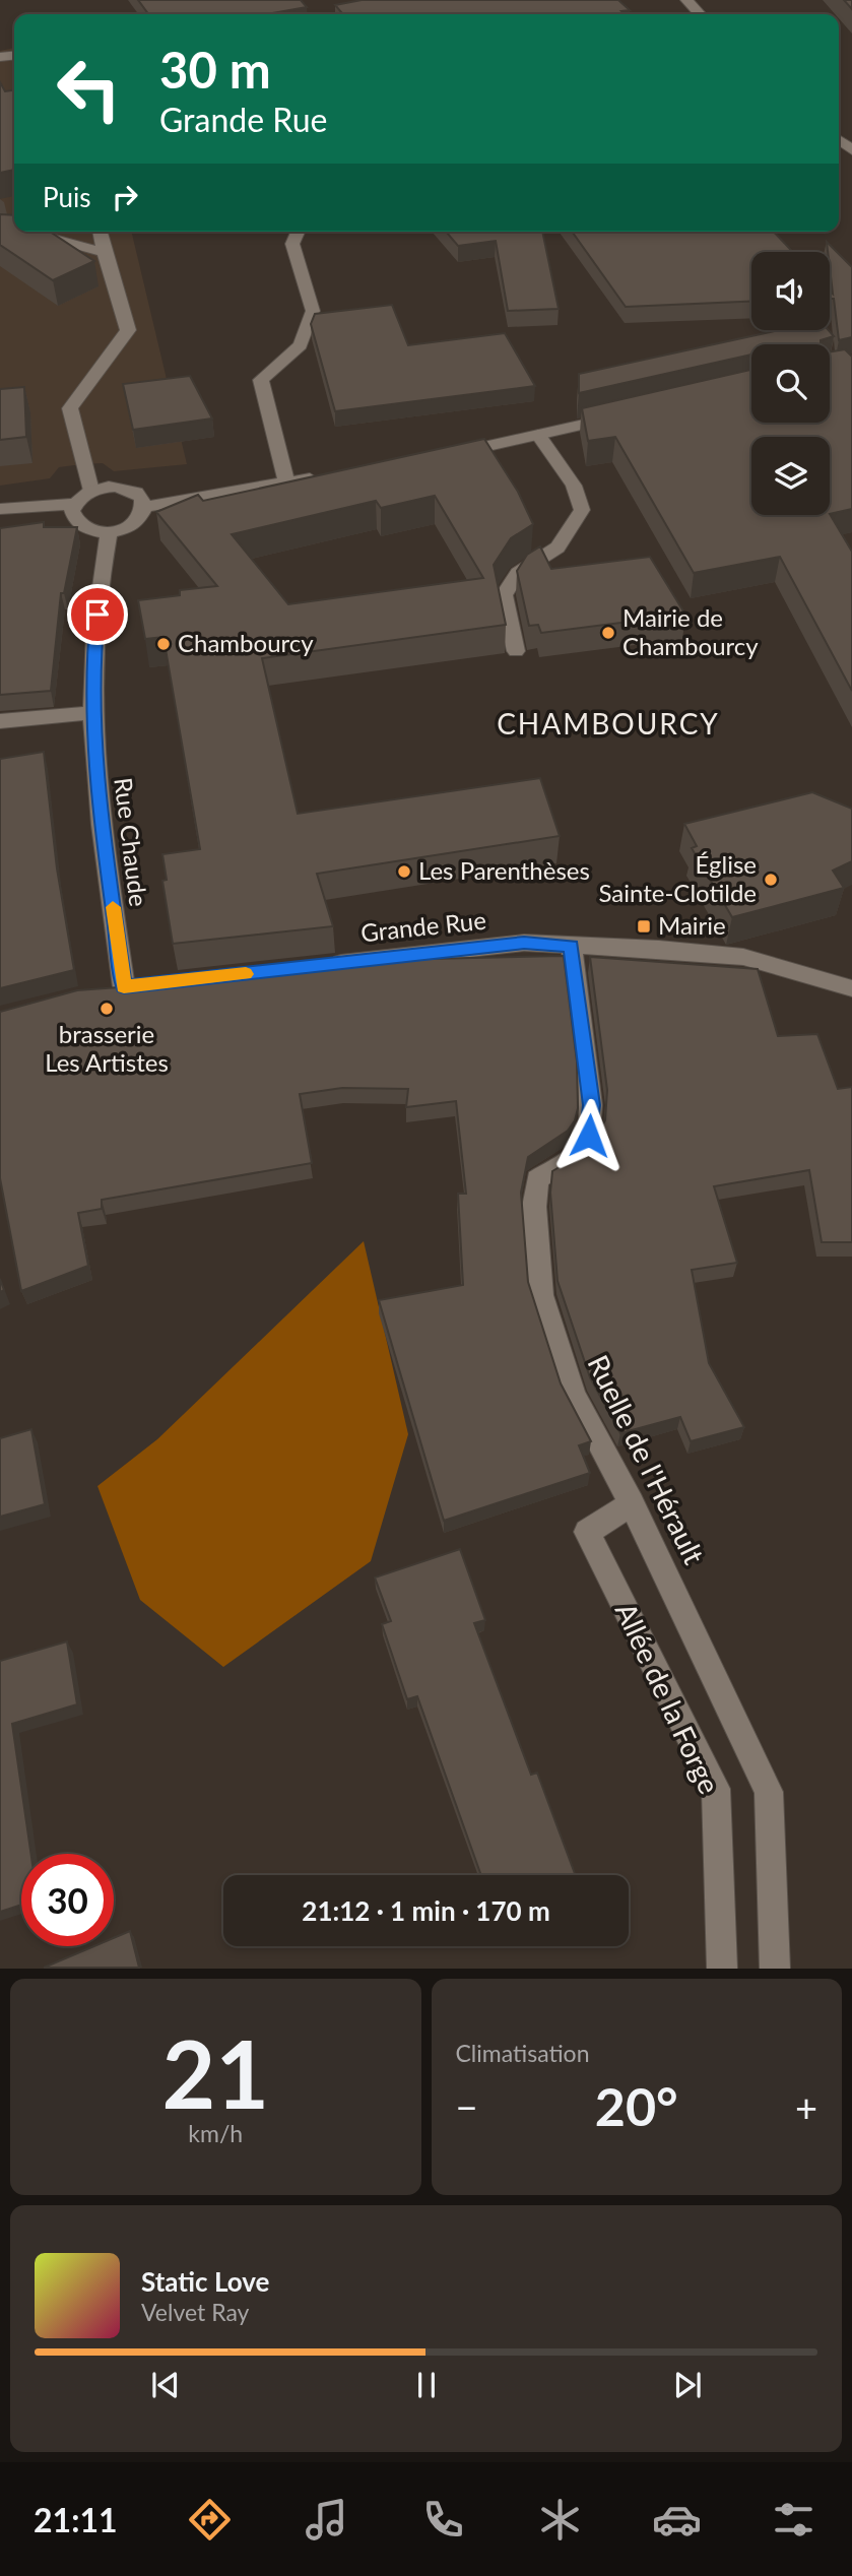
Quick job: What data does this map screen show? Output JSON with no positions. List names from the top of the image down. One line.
{"streets":{"street":["Rue Chaude","Grande Rue","Ruelle de l'Hérault","Allée de la Forge"]},"crossings":[["Grande Rue","Ruelle de l'Hérault"],["Ruelle de l'Hérault","Allée de la Forge"]],"districts":["CHAMBOURCY"],"places":{"other":["Mairie de Chambourcy","Chambourcy","Les Parenthèses","Église Sainte-Clotilde","brasserie Les Artistes"],"transit":["Mairie"]},"page":{"turn":["30 m","Grande Rue"],"then":"Puis","limit":"30","trip":"21:12 · 1 min · 170 m","tile":[["21","km/h"],"Climatisation"],"heat":["−","20°","+"],"song":["Static Love","Velvet Ray"],"tabs":"21:11"}}
